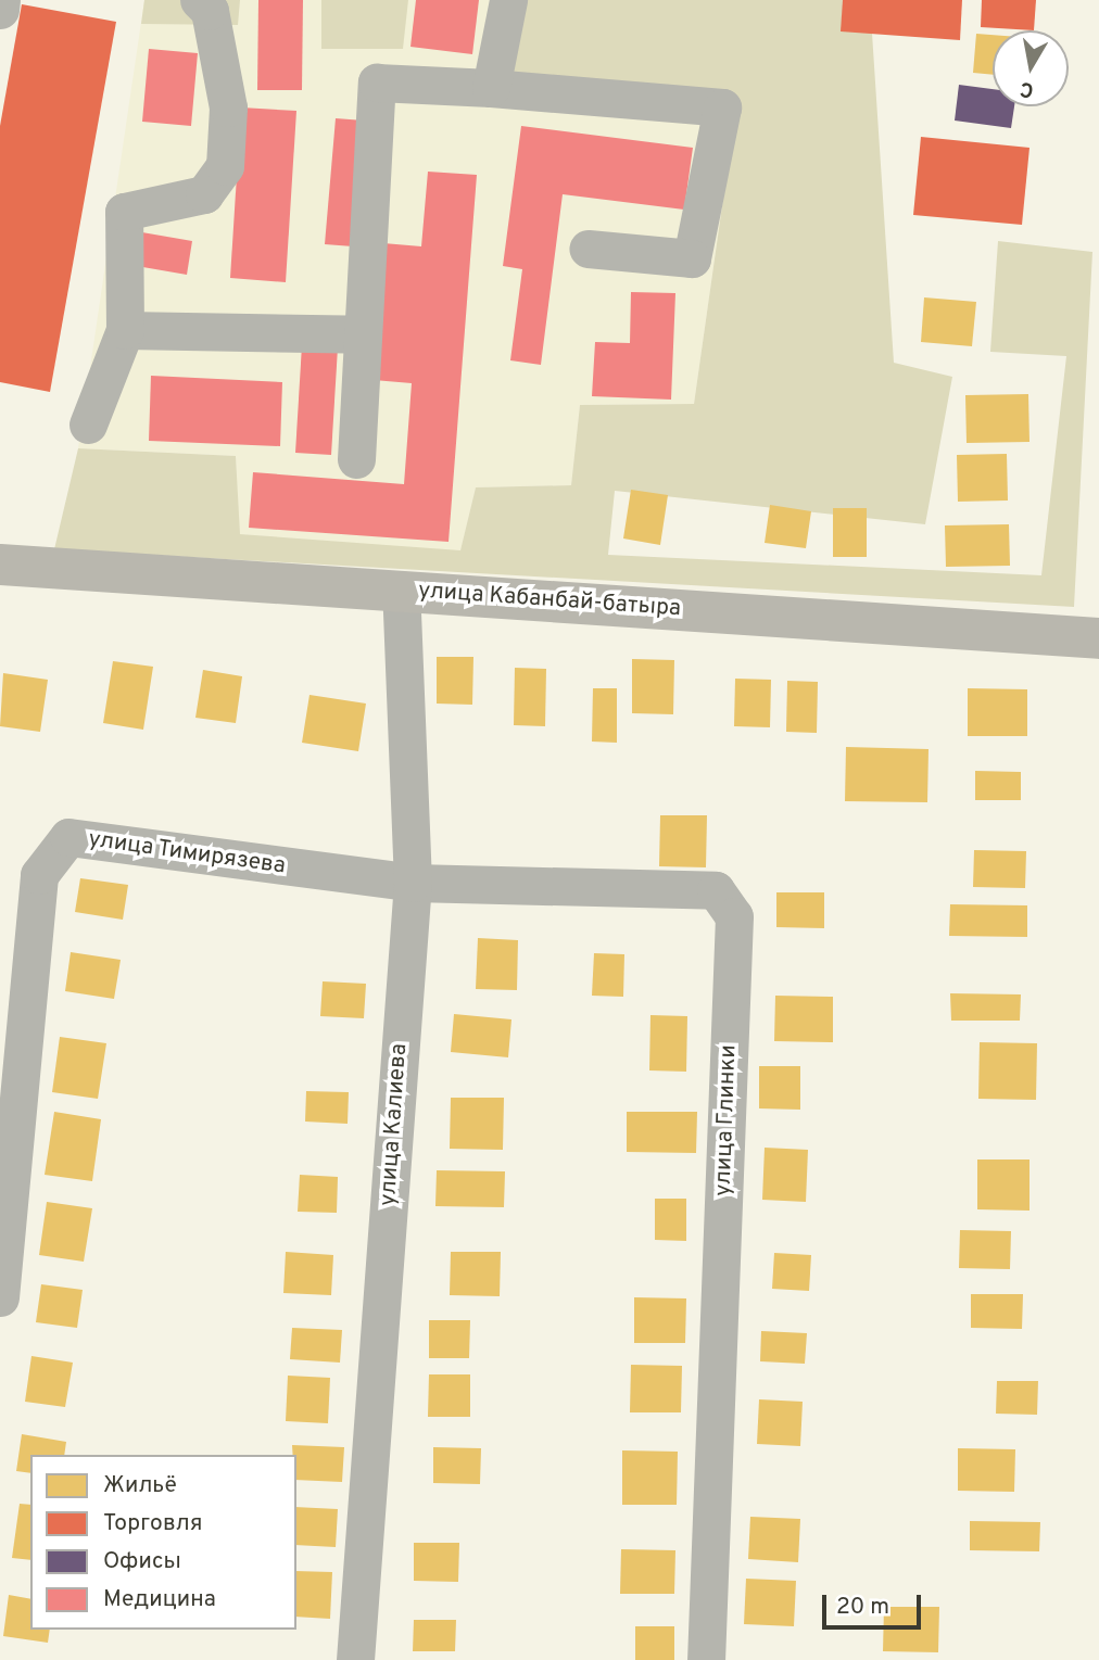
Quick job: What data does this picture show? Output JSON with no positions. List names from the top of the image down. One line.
{"streets":{"main road":["улица Кабанбай-батыра"],"street":["улица Тимирязева","улица Глинки","улица Калиева"]},"crossings":[["улица Кабанбай-батыра","улица Калиева"],["улица Тимирязева","улица Глинки"],["улица Тимирязева","улица Калиева"],["улица Глинки","улица Калиева"]],"legend":["Жильё","Торговля","Офисы","Медицина"],"scale_bar":"20 m","north":"bottom"}
